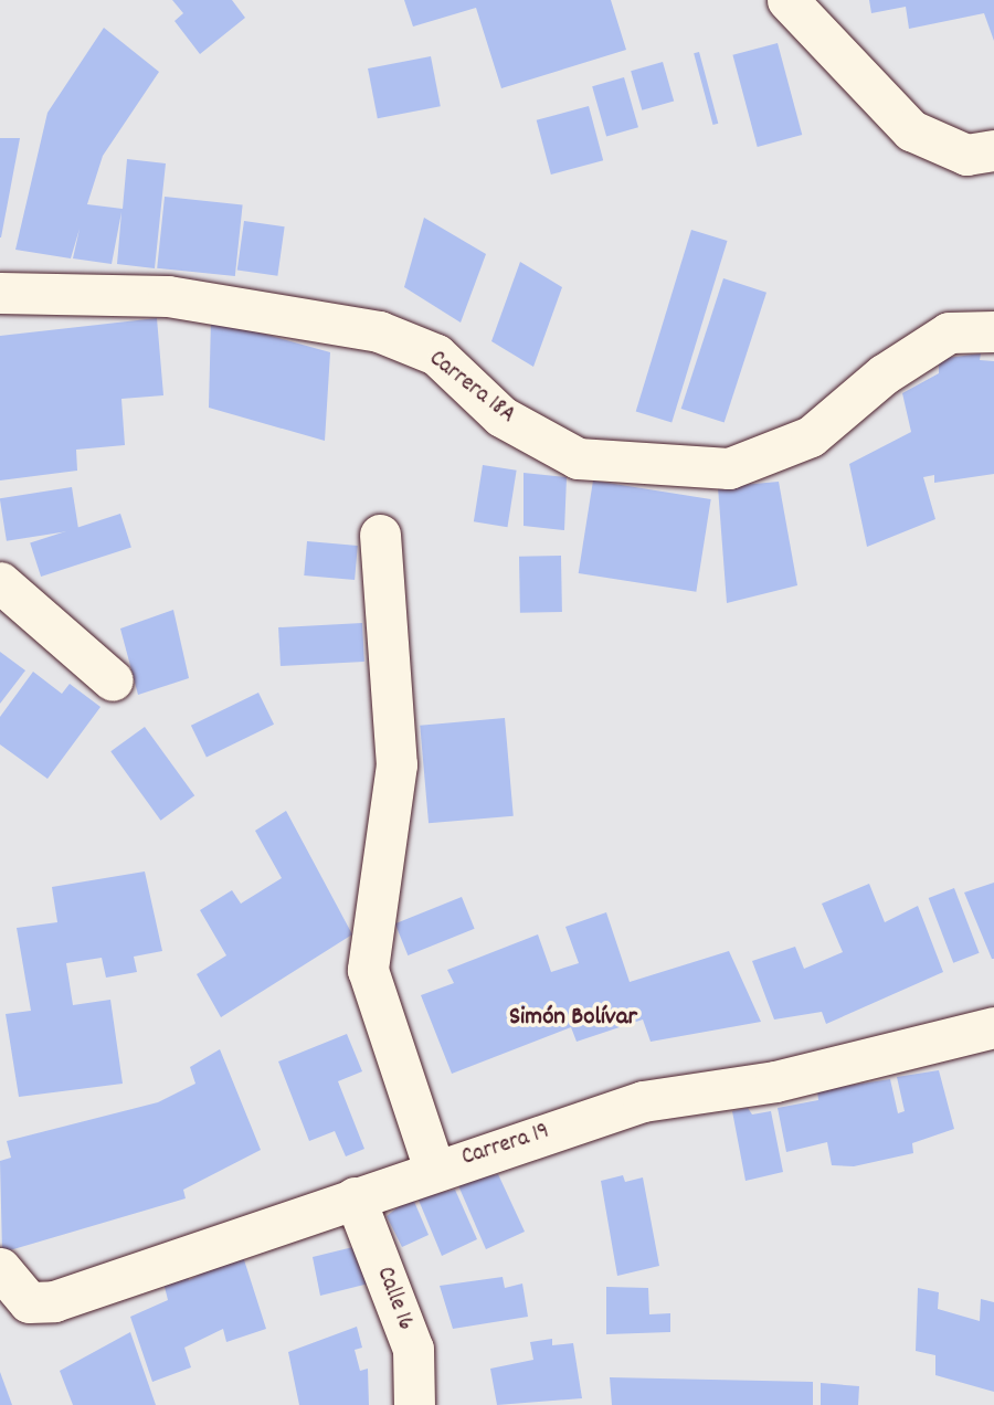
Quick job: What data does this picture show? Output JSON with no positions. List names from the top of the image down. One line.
{"streets":{"street":["Carrera 18A","Carrera 19","Calle 16"]},"crossings":[["Carrera 19","Calle 16"]],"districts":["Simón Bolívar"]}
